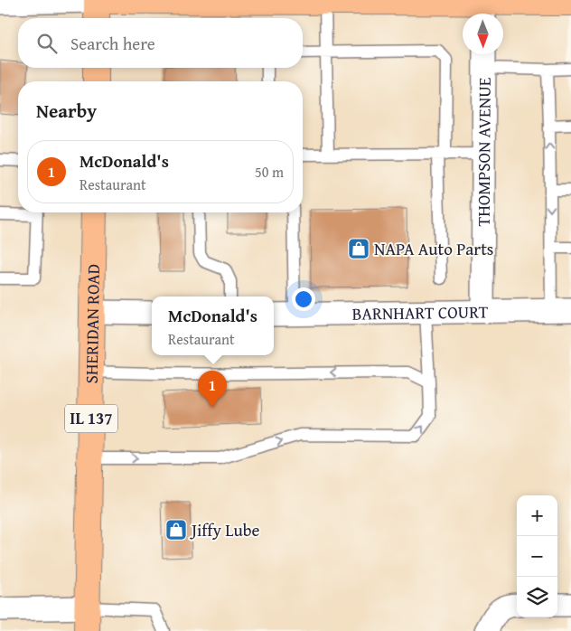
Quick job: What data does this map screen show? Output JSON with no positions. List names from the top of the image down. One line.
{"streets":{"main road":["SHERIDAN ROAD","IL 137"],"street":["THOMPSON AVENUE","BARNHART COURT"]},"crossings":[["THOMPSON AVENUE","BARNHART COURT"]],"places":{"shop":["NAPA Auto Parts","Jiffy Lube"]},"north":"bottom","page":{"search":"Search here","heading":"Nearby","list":[{"mark":"1","name":"McDonald's","note":"Restaurant","value":"50 m"}],"popup":["McDonald's","Restaurant"],"pins":"1","map_buttons":["+","−"]}}
